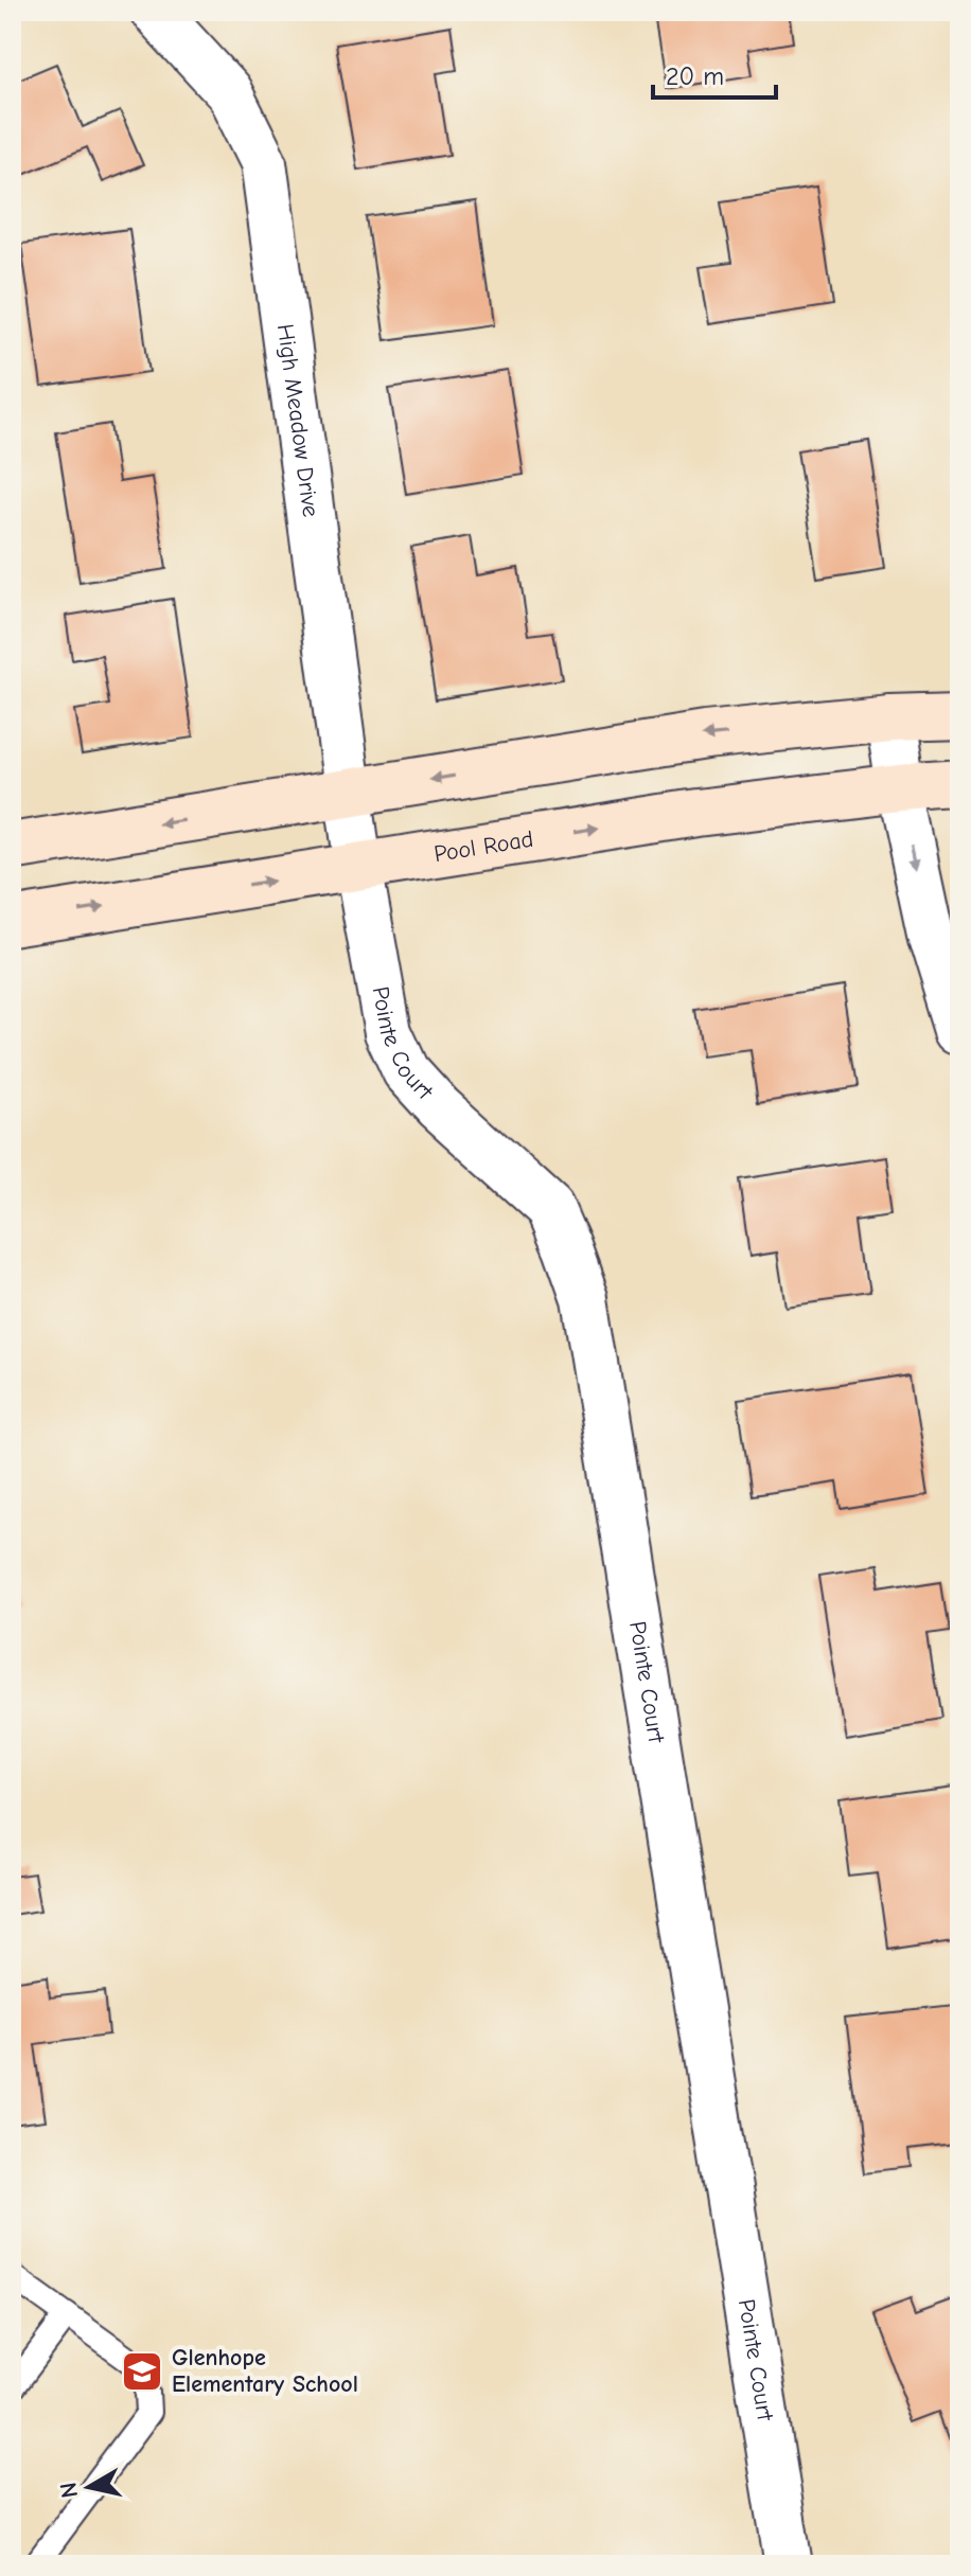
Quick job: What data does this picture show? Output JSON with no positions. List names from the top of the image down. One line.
{"streets":{"main road":["Pool Road"],"street":["High Meadow Drive","Pointe Court"]},"crossings":[["High Meadow Drive","Pool Road"],["High Meadow Drive","Pointe Court"],["Pool Road","Pointe Court"]],"places":{"school or university":["Glenhope Elementary School"]},"scale_bar":"20 m","north":"left"}
